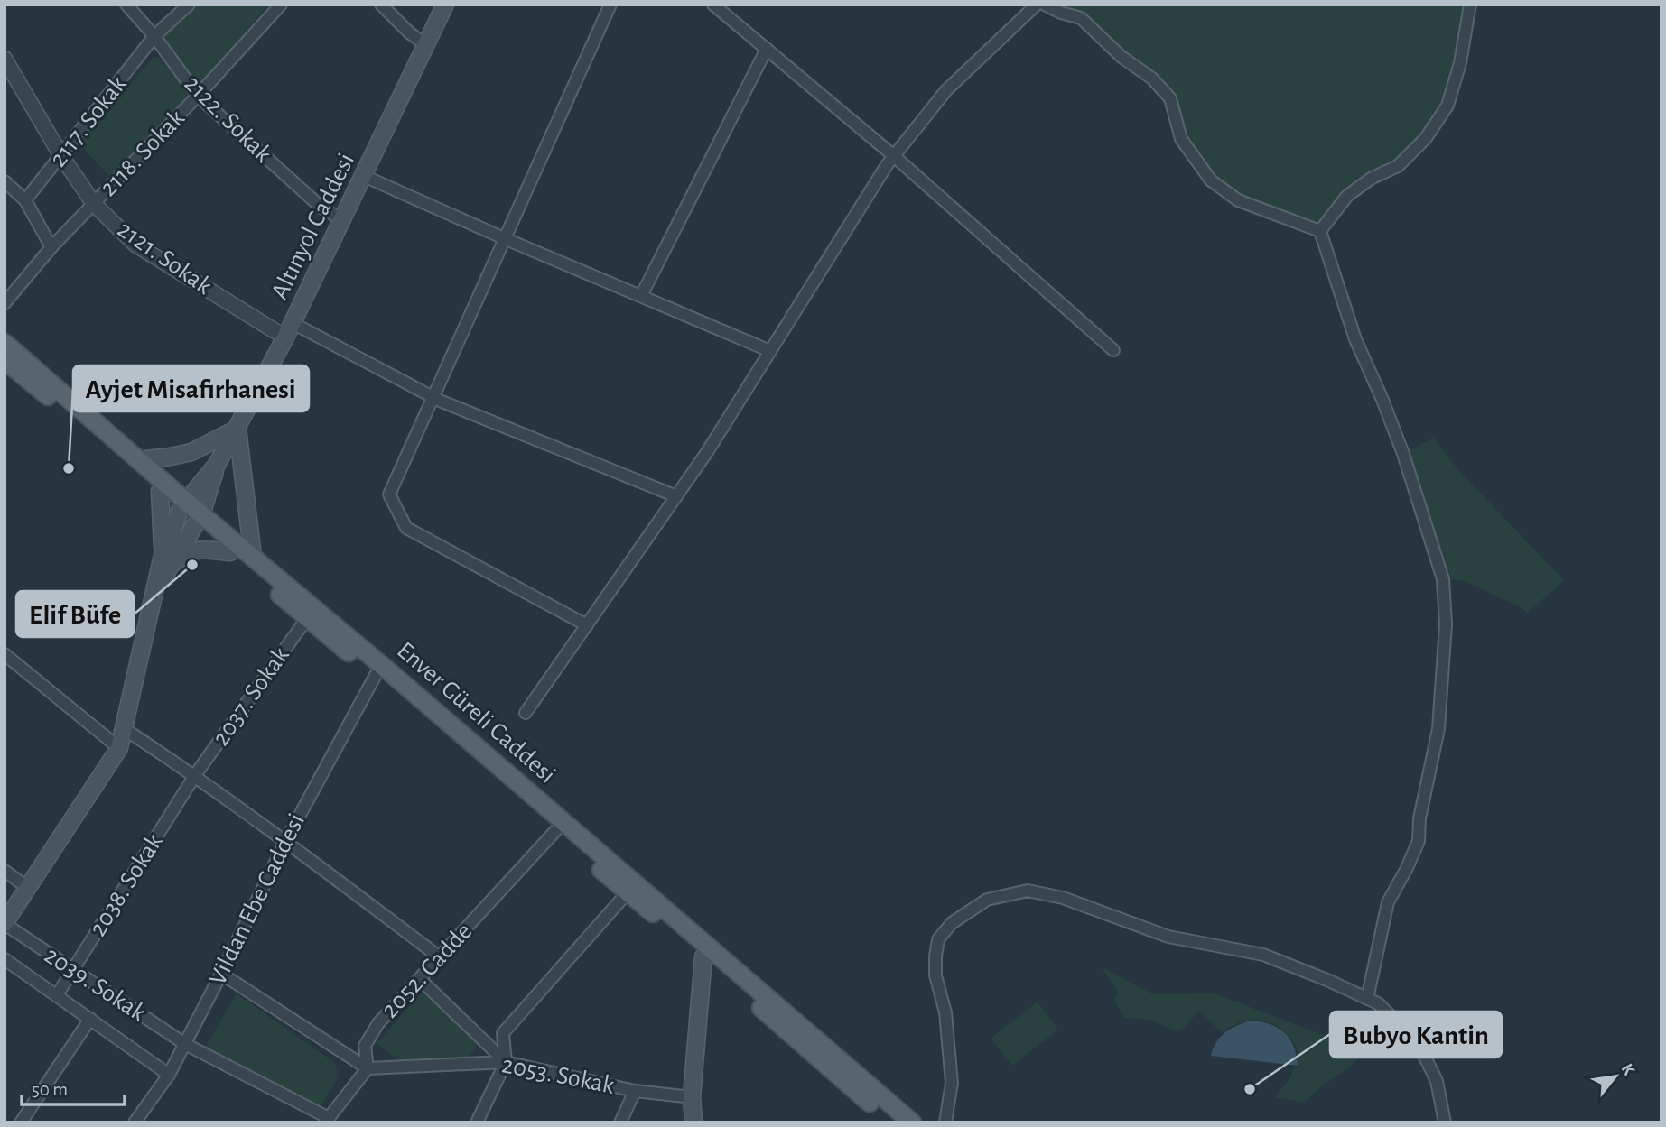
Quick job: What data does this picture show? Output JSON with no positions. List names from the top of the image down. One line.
{"streets":{"main road":["Altınyol Caddesi","Enver Güreli Caddesi"],"street":["2122. Sokak","2117. Sokak","2118. Sokak","2121. Sokak","2037. Sokak","2038. Sokak","Vildan Ebe Caddesi","2052. Cadde","2039. Sokak","2053. Sokak"]},"crossings":[["2122. Sokak","2117. Sokak"],["2122. Sokak","2118. Sokak"],["2122. Sokak","Altınyol Caddesi"],["2117. Sokak","2121. Sokak"],["2118. Sokak","2121. Sokak"],["Altınyol Caddesi","2121. Sokak"],["2037. Sokak","Enver Güreli Caddesi"],["2037. Sokak","2038. Sokak"],["Enver Güreli Caddesi","Vildan Ebe Caddesi"],["Enver Güreli Caddesi","2052. Cadde"],["2038. Sokak","2039. Sokak"],["Vildan Ebe Caddesi","2039. Sokak"],["2052. Cadde","2053. Sokak"]],"places":["Ayjet Misafirhanesi","Elif Büfe","Bubyo Kantin"],"scale_bar":"50 m","north":"top right"}
